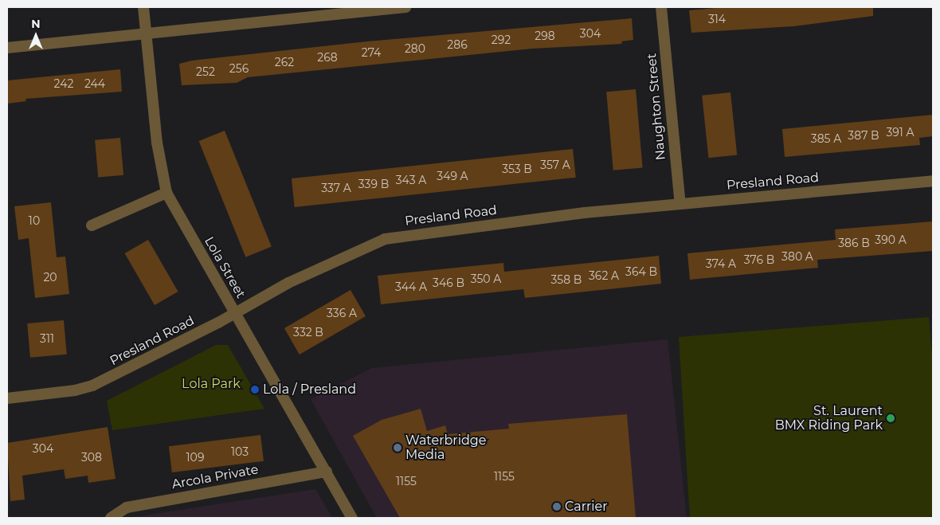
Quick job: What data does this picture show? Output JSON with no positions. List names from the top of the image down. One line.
{"streets":{"street":["Naughton Street","Presland Road","Lola Street","Arcola Private"]},"crossings":[["Naughton Street","Presland Road"],["Presland Road","Lola Street"],["Lola Street","Arcola Private"]],"parks":["Lola Park"],"places":["Lola / Presland","St. Laurent BMX Riding Park","Waterbridge Media","Carrier"],"house_numbers":["314","304","298","292","286","280","274","268","262","256","252","242","244","391 A","387 B","385 A","357 A","353 B","349 A","343 A","339 B","337 A","10","390 A","386 B","380 A","376 B","374 A","364 B","362 A","20","350 A","358 B","346 B","344 A","336 A","332 B","311","304","103","308","109","1155","1155"],"north":"top"}
